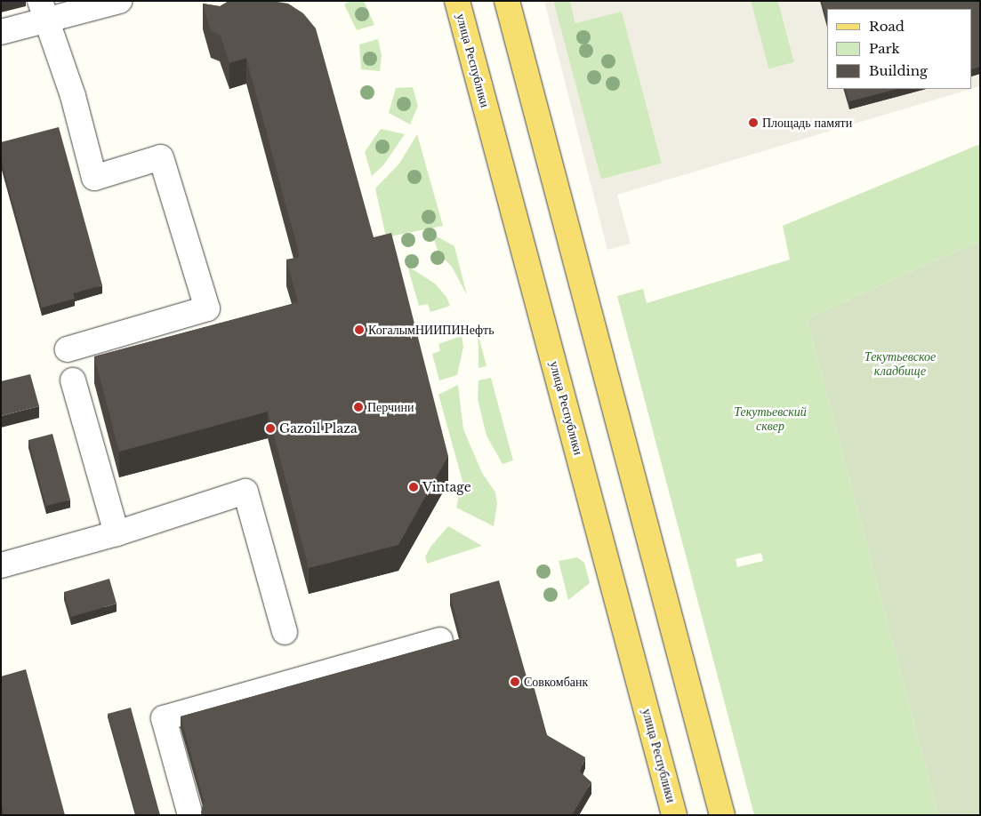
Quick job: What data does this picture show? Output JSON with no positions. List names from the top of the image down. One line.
{"streets":{"main road":["улица Республики"]},"parks":["Текутьевское кладбище","Текутьевский сквер"],"places":["Площадь памяти","КогалымНИИПИНефть","Перчини","Gazoil Plaza","Vintage","Совкомбанк"],"legend":["Road","Park","Building"]}
